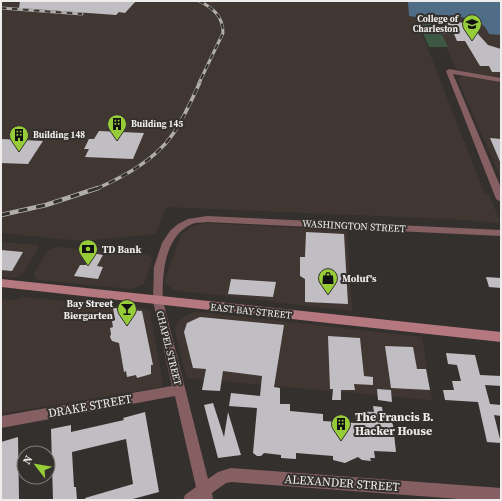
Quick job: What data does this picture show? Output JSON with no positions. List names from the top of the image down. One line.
{"streets":{"main road":["EAST BAY STREET"],"street":["WASHINGTON STREET","CHAPEL STREET","DRAKE STREET","ALEXANDER STREET"]},"crossings":[["WASHINGTON STREET","CHAPEL STREET"],["EAST BAY STREET","CHAPEL STREET"],["CHAPEL STREET","DRAKE STREET"],["CHAPEL STREET","ALEXANDER STREET"]],"places":{"school or university":["College of Charleston"],"building":["Building 145","Building 148","The Francis B. Hacker House"],"bank":["TD Bank"],"shop":["Moluf's"],"bar":["Bay Street Biergarten"]},"north":"top left"}
